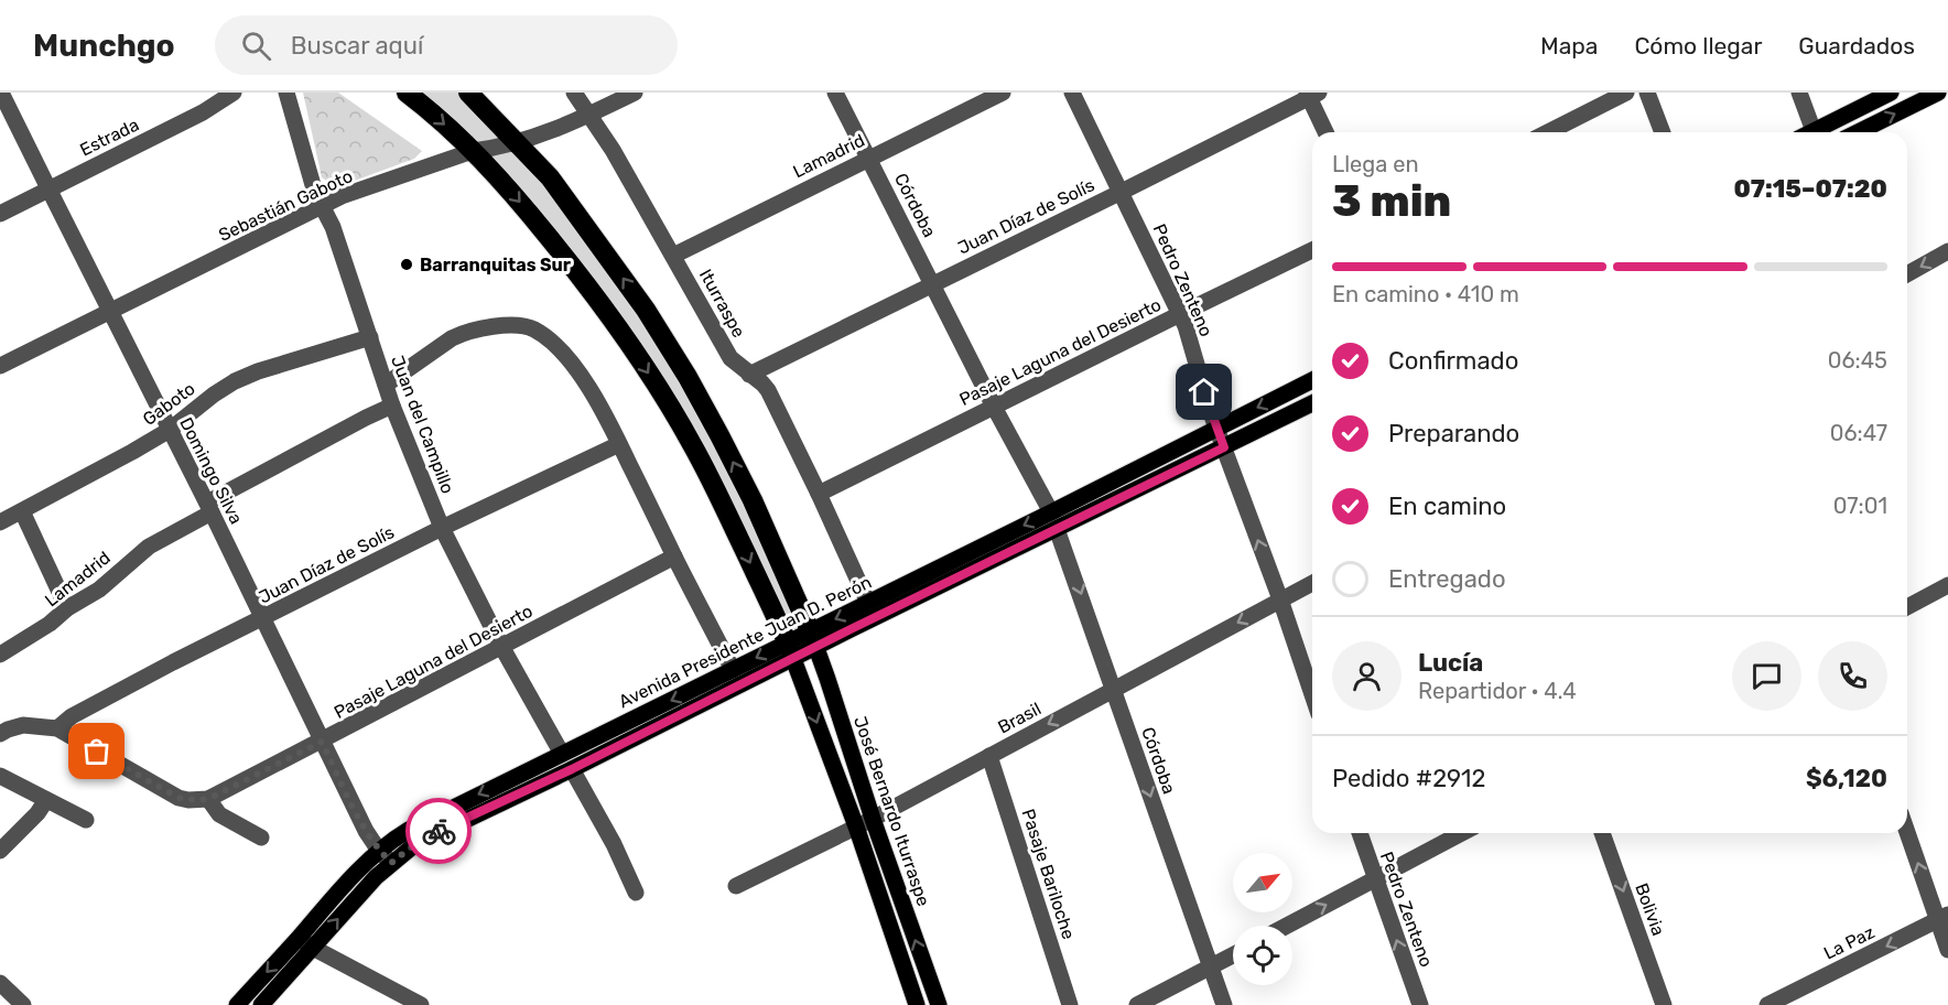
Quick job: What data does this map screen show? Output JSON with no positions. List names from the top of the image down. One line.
{"streets":{"main road":["Avenida Presidente Juan D. Perón","José Bernardo Iturraspe"],"street":["Estrada","Lamadrid","Sebastián Gaboto","Córdoba","Juan Díaz de Solís","Pedro Zenteno","Iturraspe","Pasaje Laguna del Desierto","Gaboto","Juan del Campillo","Domingo Silva","Brasil","Pasaje Bariloche","Bolivia","La Paz"]},"crossings":[["Estrada","Domingo Silva"],["Lamadrid","Córdoba"],["Lamadrid","Iturraspe"],["Lamadrid","Juan del Campillo"],["Lamadrid","Domingo Silva"],["Sebastián Gaboto","Iturraspe"],["Sebastián Gaboto","Juan del Campillo"],["Sebastián Gaboto","Domingo Silva"],["Córdoba","Juan Díaz de Solís"],["Córdoba","Pasaje Laguna del Desierto"],["Córdoba","Avenida Presidente Juan D. Perón"],["Córdoba","Brasil"],["Juan Díaz de Solís","Pedro Zenteno"],["Juan Díaz de Solís","Iturraspe"],["Juan Díaz de Solís","Juan del Campillo"],["Juan Díaz de Solís","Domingo Silva"],["Pedro Zenteno","Pasaje Laguna del Desierto"],["Pedro Zenteno","Avenida Presidente Juan D. Perón"],["Pedro Zenteno","Brasil"],["Iturraspe","Pasaje Laguna del Desierto"],["Iturraspe","Avenida Presidente Juan D. Perón"],["Pasaje Laguna del Desierto","Juan del Campillo"],["Pasaje Laguna del Desierto","Domingo Silva"],["Gaboto","Juan del Campillo"],["Gaboto","Domingo Silva"],["Juan del Campillo","Avenida Presidente Juan D. Perón"],["Domingo Silva","Avenida Presidente Juan D. Perón"],["Avenida Presidente Juan D. Perón","José Bernardo Iturraspe"],["Brasil","José Bernardo Iturraspe"],["Brasil","Pasaje Bariloche"]],"one_way":["Córdoba","Pedro Zenteno","Brasil","Bolivia","La Paz"],"places":["Barranquitas Sur"],"north":"top right","page":{"header":"Munchgo","search":"Buscar aquí","nav":["Mapa","Cómo llegar","Guardados"],"heading":["3 min","Llega en","07:15–07:20"],"panel":["Lucía","Repartidor · 4.4","Pedido #2912","$6,120"],"bar":"En camino · 410 m","list":[["Confirmado","06:45"],["Preparando","06:47"],["En camino","07:01"],"Entregado"]}}
